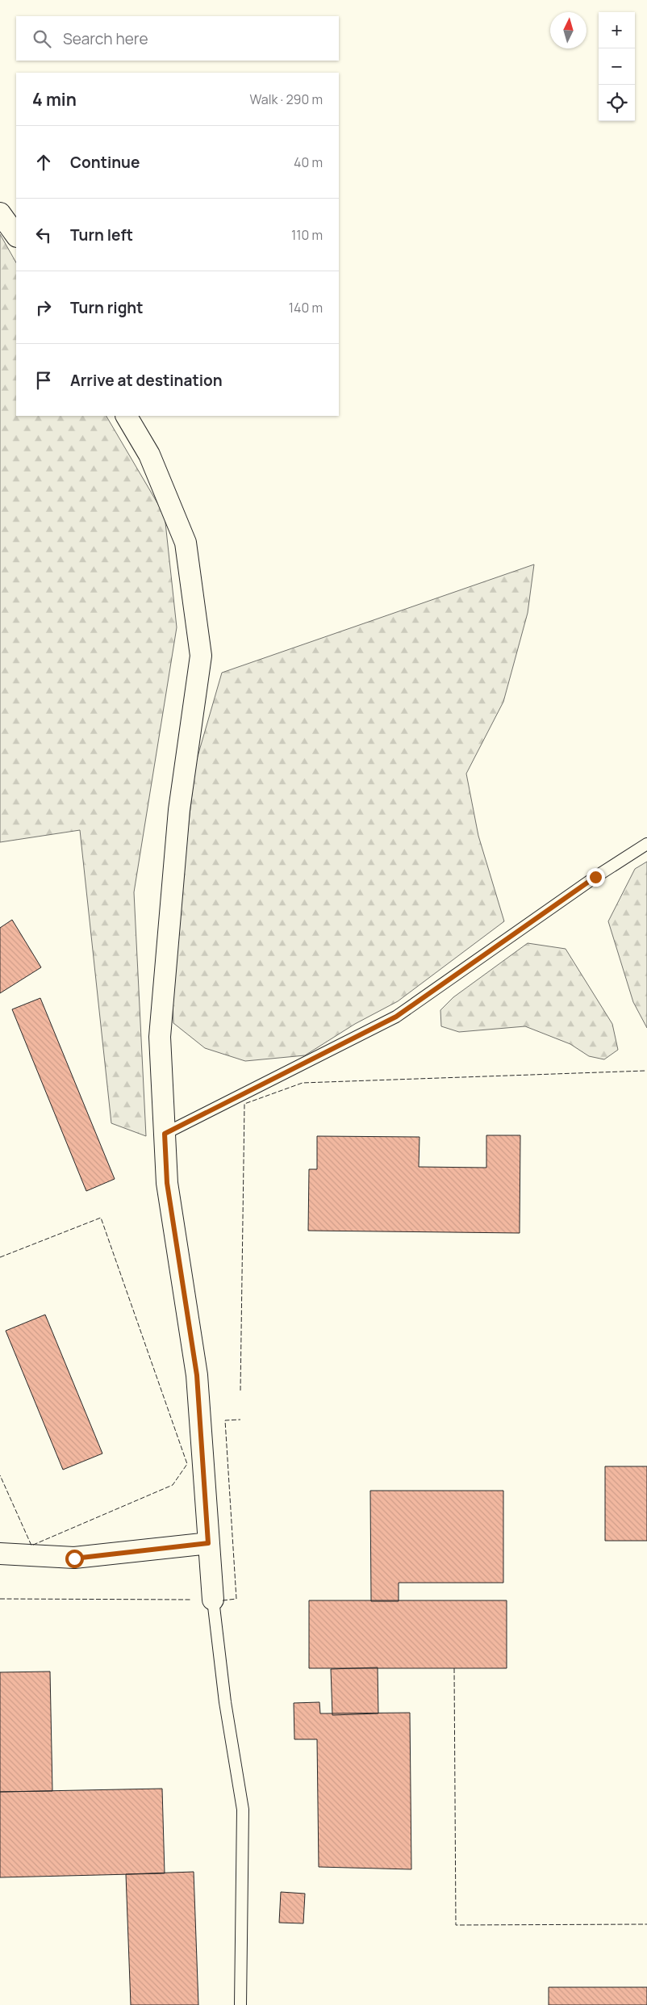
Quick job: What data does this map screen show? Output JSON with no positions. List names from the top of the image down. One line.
{"north":"top","page":{"map_buttons":["+","−"],"search":"Search here","heading":["4 min","Walk · 290 m"],"list":[["Continue","40 m"],["Turn left","110 m"],["Turn right","140 m"],"Arrive at destination"]}}
